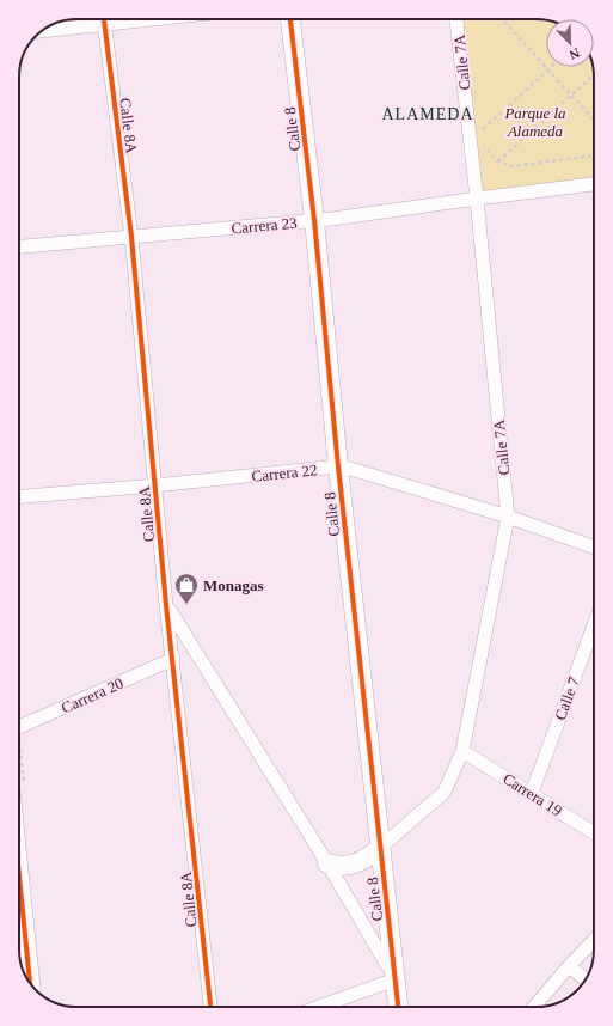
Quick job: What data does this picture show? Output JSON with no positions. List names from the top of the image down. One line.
{"streets":{"street":["Calle 7A","Calle 8A","Calle 8","Carrera 23","Carrera 22","Carrera 20","Calle 7","Carrera 19"]},"crossings":[["Calle 7A","Calle 8"],["Calle 7A","Carrera 23"],["Calle 7A","Carrera 22"],["Calle 7A","Carrera 19"],["Calle 8A","Calle 8"],["Calle 8A","Carrera 23"],["Calle 8A","Carrera 22"],["Calle 8A","Carrera 20"],["Calle 8","Carrera 23"],["Calle 8","Carrera 22"],["Calle 7","Carrera 19"]],"districts":["ALAMEDA"],"parks":["Parque la Alameda"],"places":{"shop":["Monagas"]},"north":"bottom right"}
